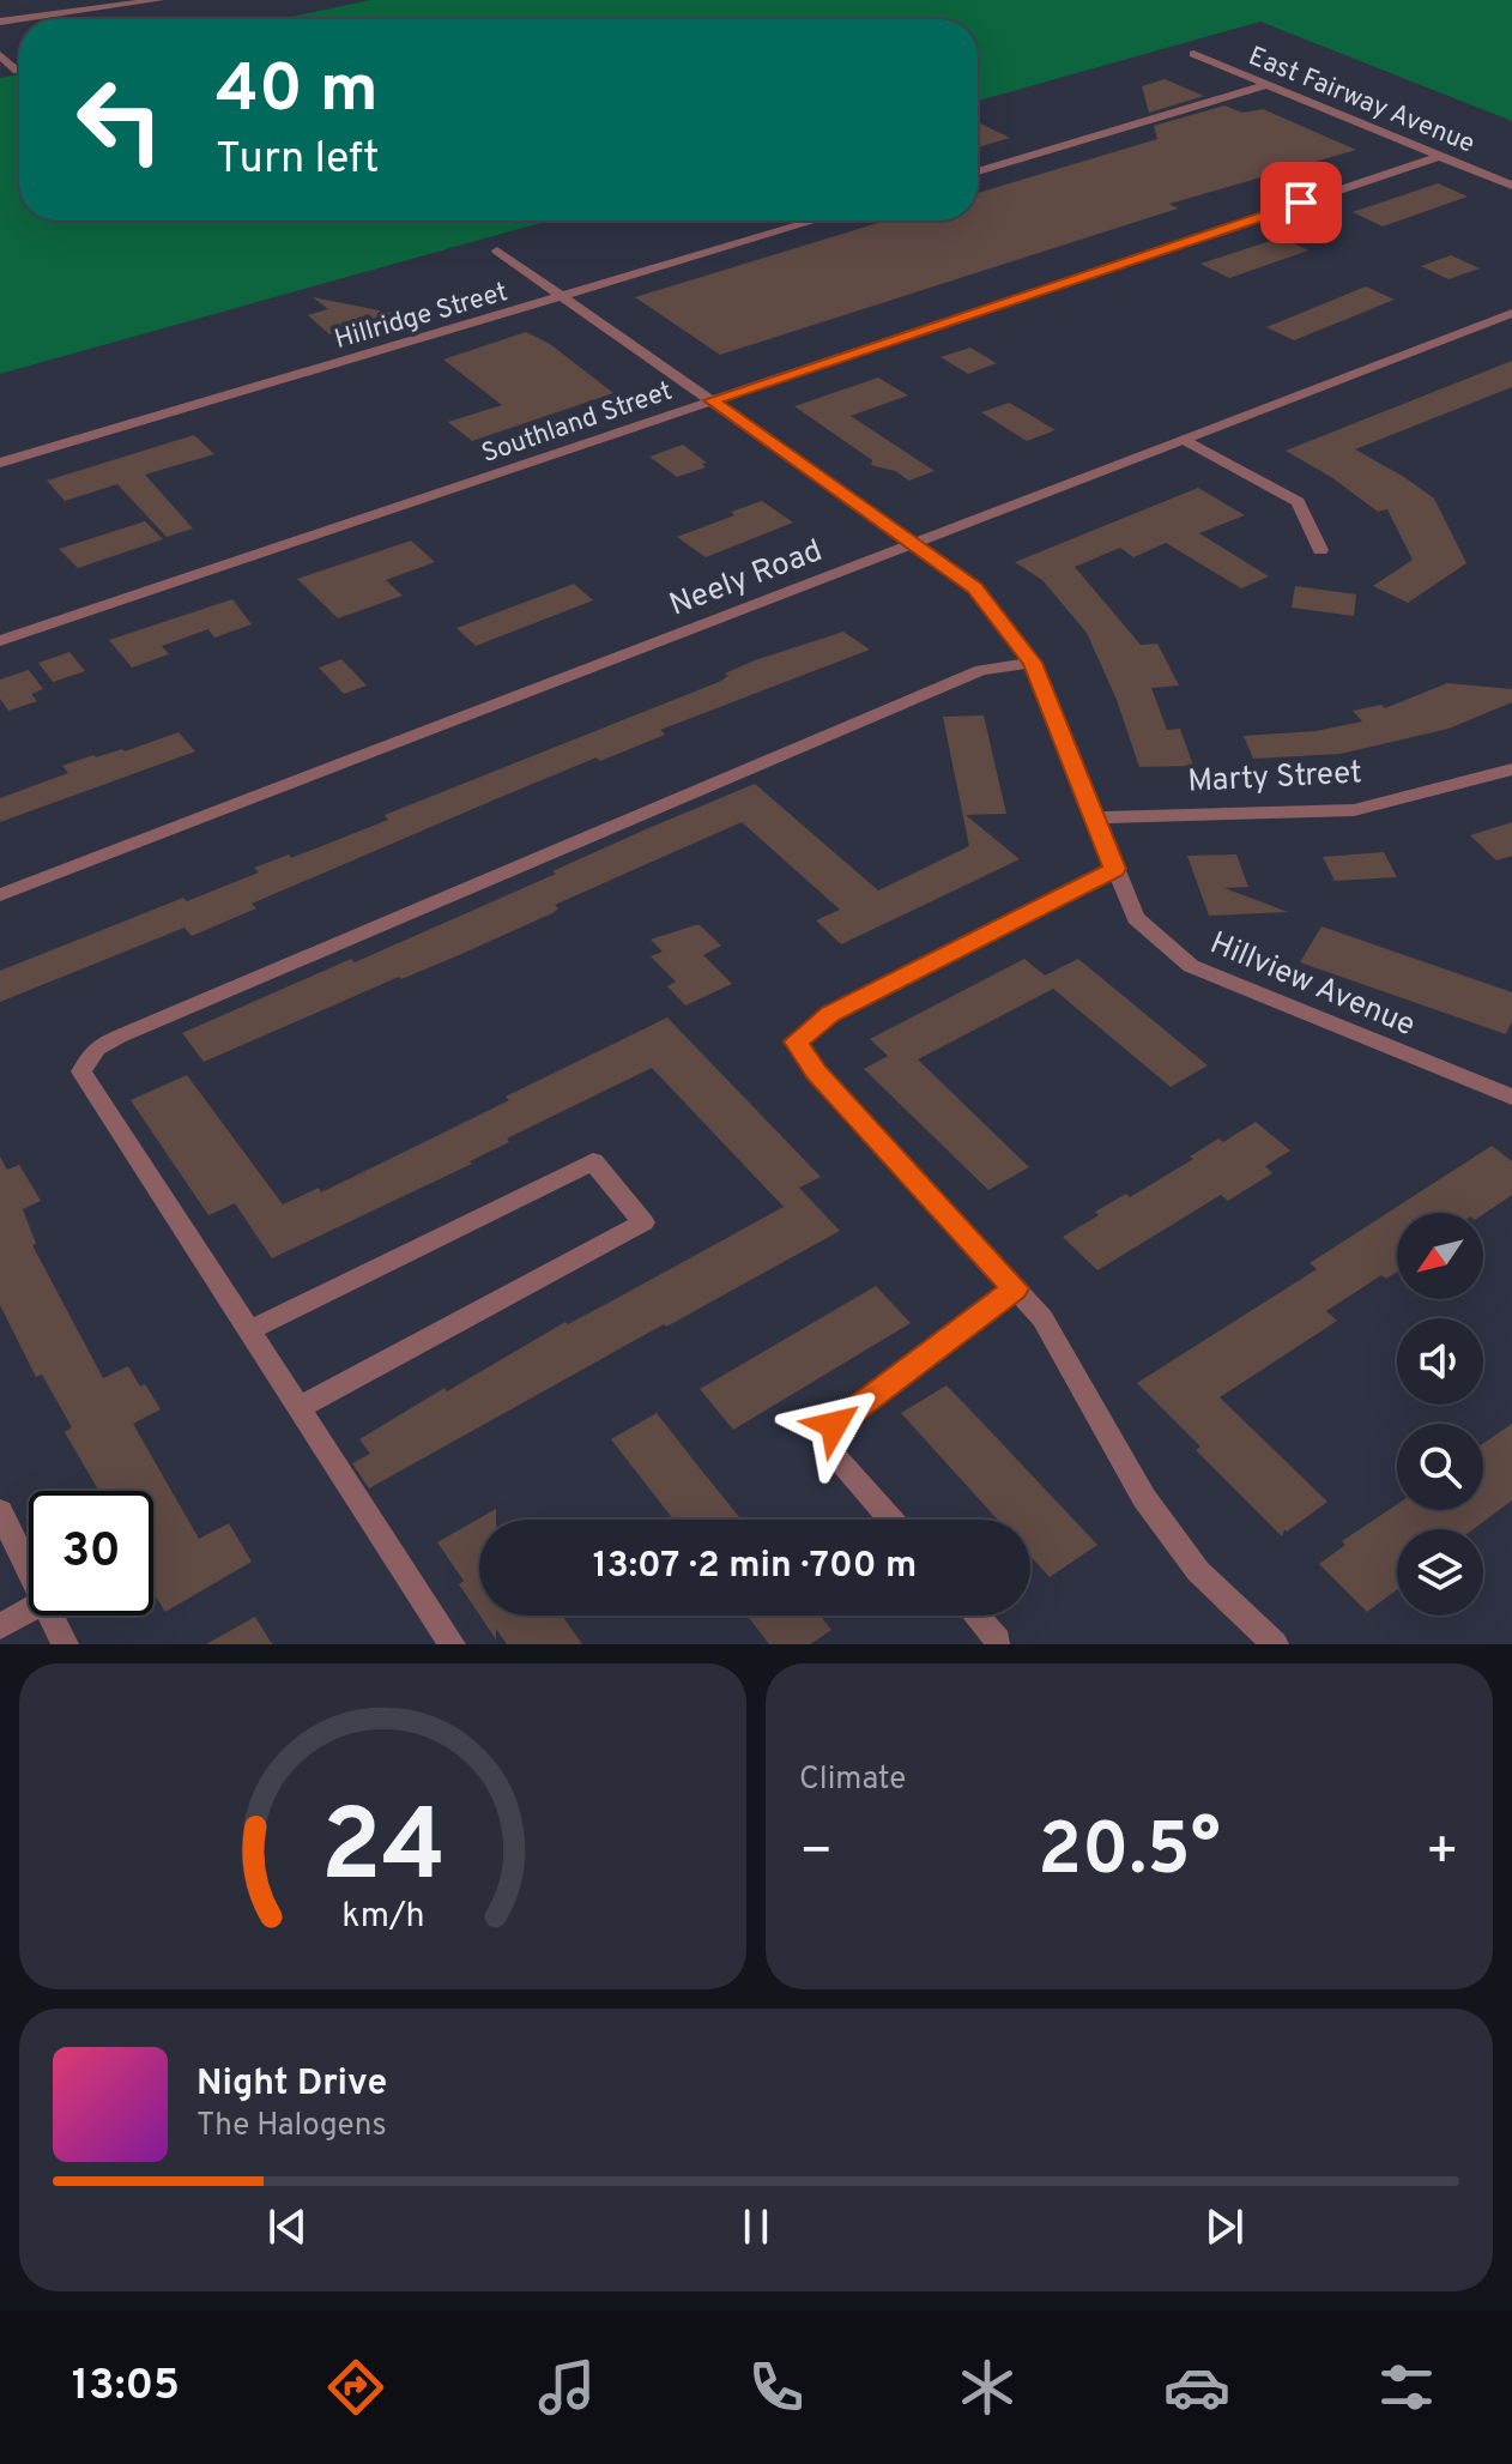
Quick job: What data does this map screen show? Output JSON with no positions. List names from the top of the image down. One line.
{"streets":{"street":["East Fairway Avenue","Hillridge Street","Southland Street","Neely Road","Marty Street","Hillview Avenue"]},"crossings":[["East Fairway Avenue","Southland Street"],["Hillridge Street","Hillview Avenue"],["Southland Street","Hillview Avenue"],["Neely Road","Hillview Avenue"],["Marty Street","Hillview Avenue"]],"north":"bottom left","page":{"turn":["40 m","Turn left"],"limit":"30","trip":"13:07 · 2 min · 700 m","tile":"Climate","heat":["−","20.5°","+"],"song":["Night Drive","The Halogens"],"tabs":"13:05","gauge":["24","km/h"]}}
